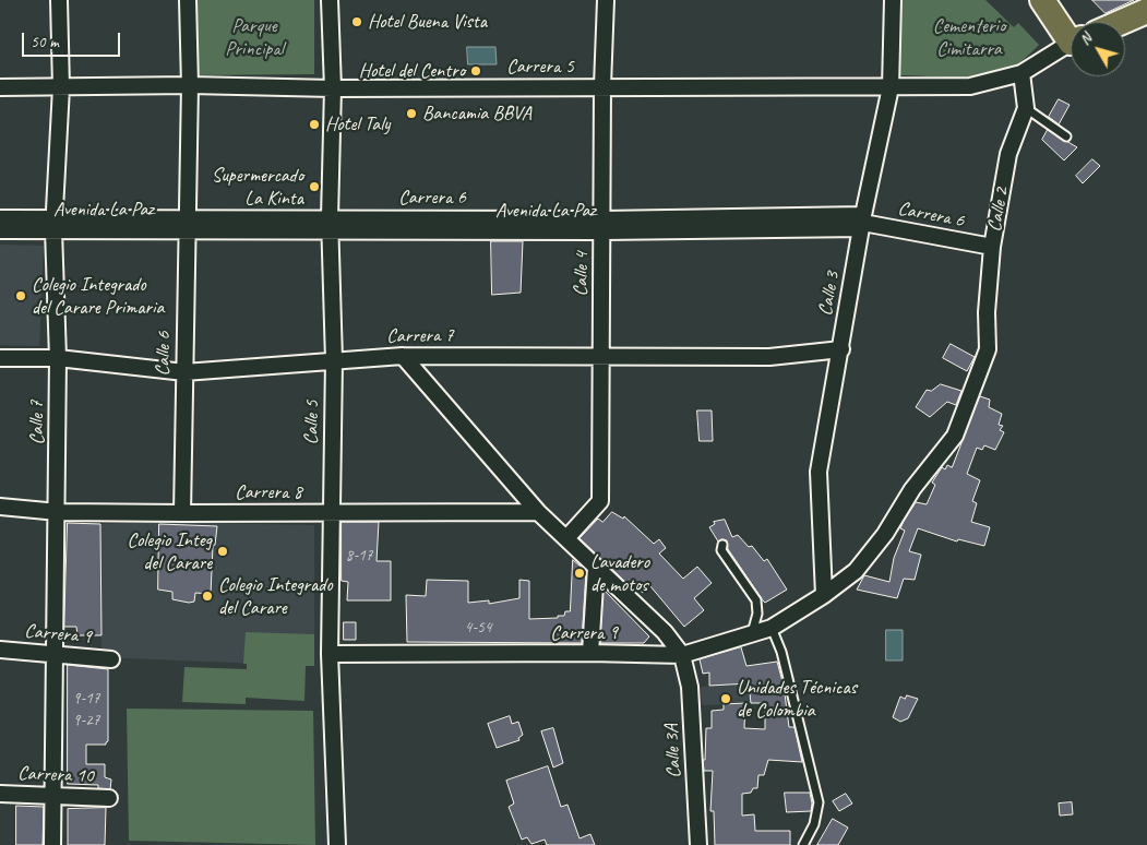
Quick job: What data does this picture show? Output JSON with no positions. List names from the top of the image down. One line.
{"streets":{"street":["Carrera 5","Carrera 6","Avenida La Paz","Calle 2","Calle 4","Calle 3","Carrera 7","Calle 6","Calle 7","Calle 5","Carrera 8","Carrera 9","Calle 3A","Carrera 10"]},"crossings":[["Carrera 5","Calle 2"],["Carrera 5","Calle 4"],["Carrera 5","Calle 3"],["Carrera 5","Calle 6"],["Carrera 5","Calle 7"],["Carrera 5","Calle 5"],["Carrera 6","Avenida La Paz"],["Carrera 6","Calle 2"],["Carrera 6","Calle 4"],["Carrera 6","Calle 3"],["Carrera 6","Calle 6"],["Carrera 6","Calle 7"],["Carrera 6","Calle 5"],["Avenida La Paz","Calle 7"],["Calle 2","Carrera 9"],["Calle 4","Carrera 7"],["Calle 3","Carrera 7"],["Calle 3","Carrera 9"],["Carrera 7","Calle 6"],["Carrera 7","Calle 7"],["Carrera 7","Calle 5"],["Calle 6","Carrera 8"],["Calle 7","Carrera 8"],["Calle 7","Carrera 9"],["Calle 7","Carrera 10"],["Calle 5","Carrera 8"],["Calle 5","Carrera 9"],["Carrera 9","Calle 3A"]],"parks":["Parque Principal","Cementerio Cimitarra"],"places":["Hotel Buena Vista","Hotel del Centro","Bancamia BBVA","Hotel Taly","Supermercado La Kinta","Colegio Integrado del Carare Primaria","Colegio Integ del Carare","Lavadero de motos","Colegio Integrado del Carare","Unidades Técnicas de Colombia"],"house_numbers":["8-17","4-54","9-17","9-27"],"scale_bar":"50 m","north":"top left"}
